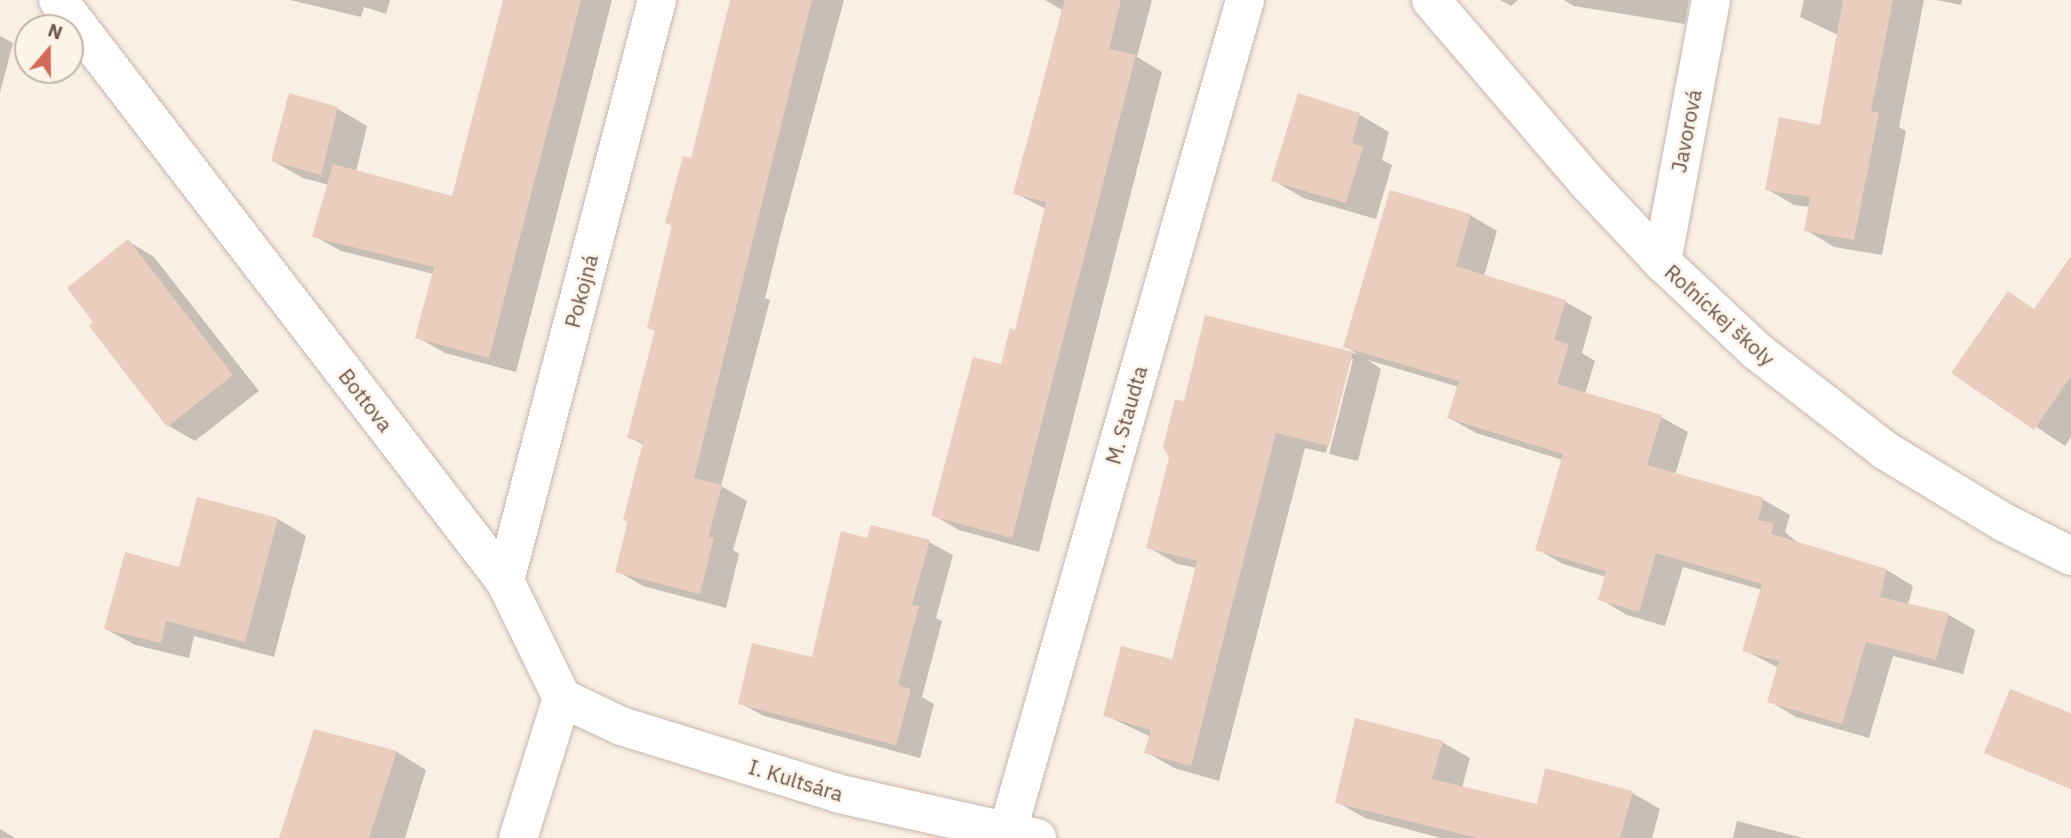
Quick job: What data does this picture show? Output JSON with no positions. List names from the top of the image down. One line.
{"streets":{"street":["Javorová","Pokojná","Roľníckej školy","Bottova","M. Staudta","I. Kultsára"]},"crossings":[["Javorová","Roľníckej školy"],["Pokojná","Bottova"],["Bottova","I. Kultsára"],["M. Staudta","I. Kultsára"]],"north":"top"}
